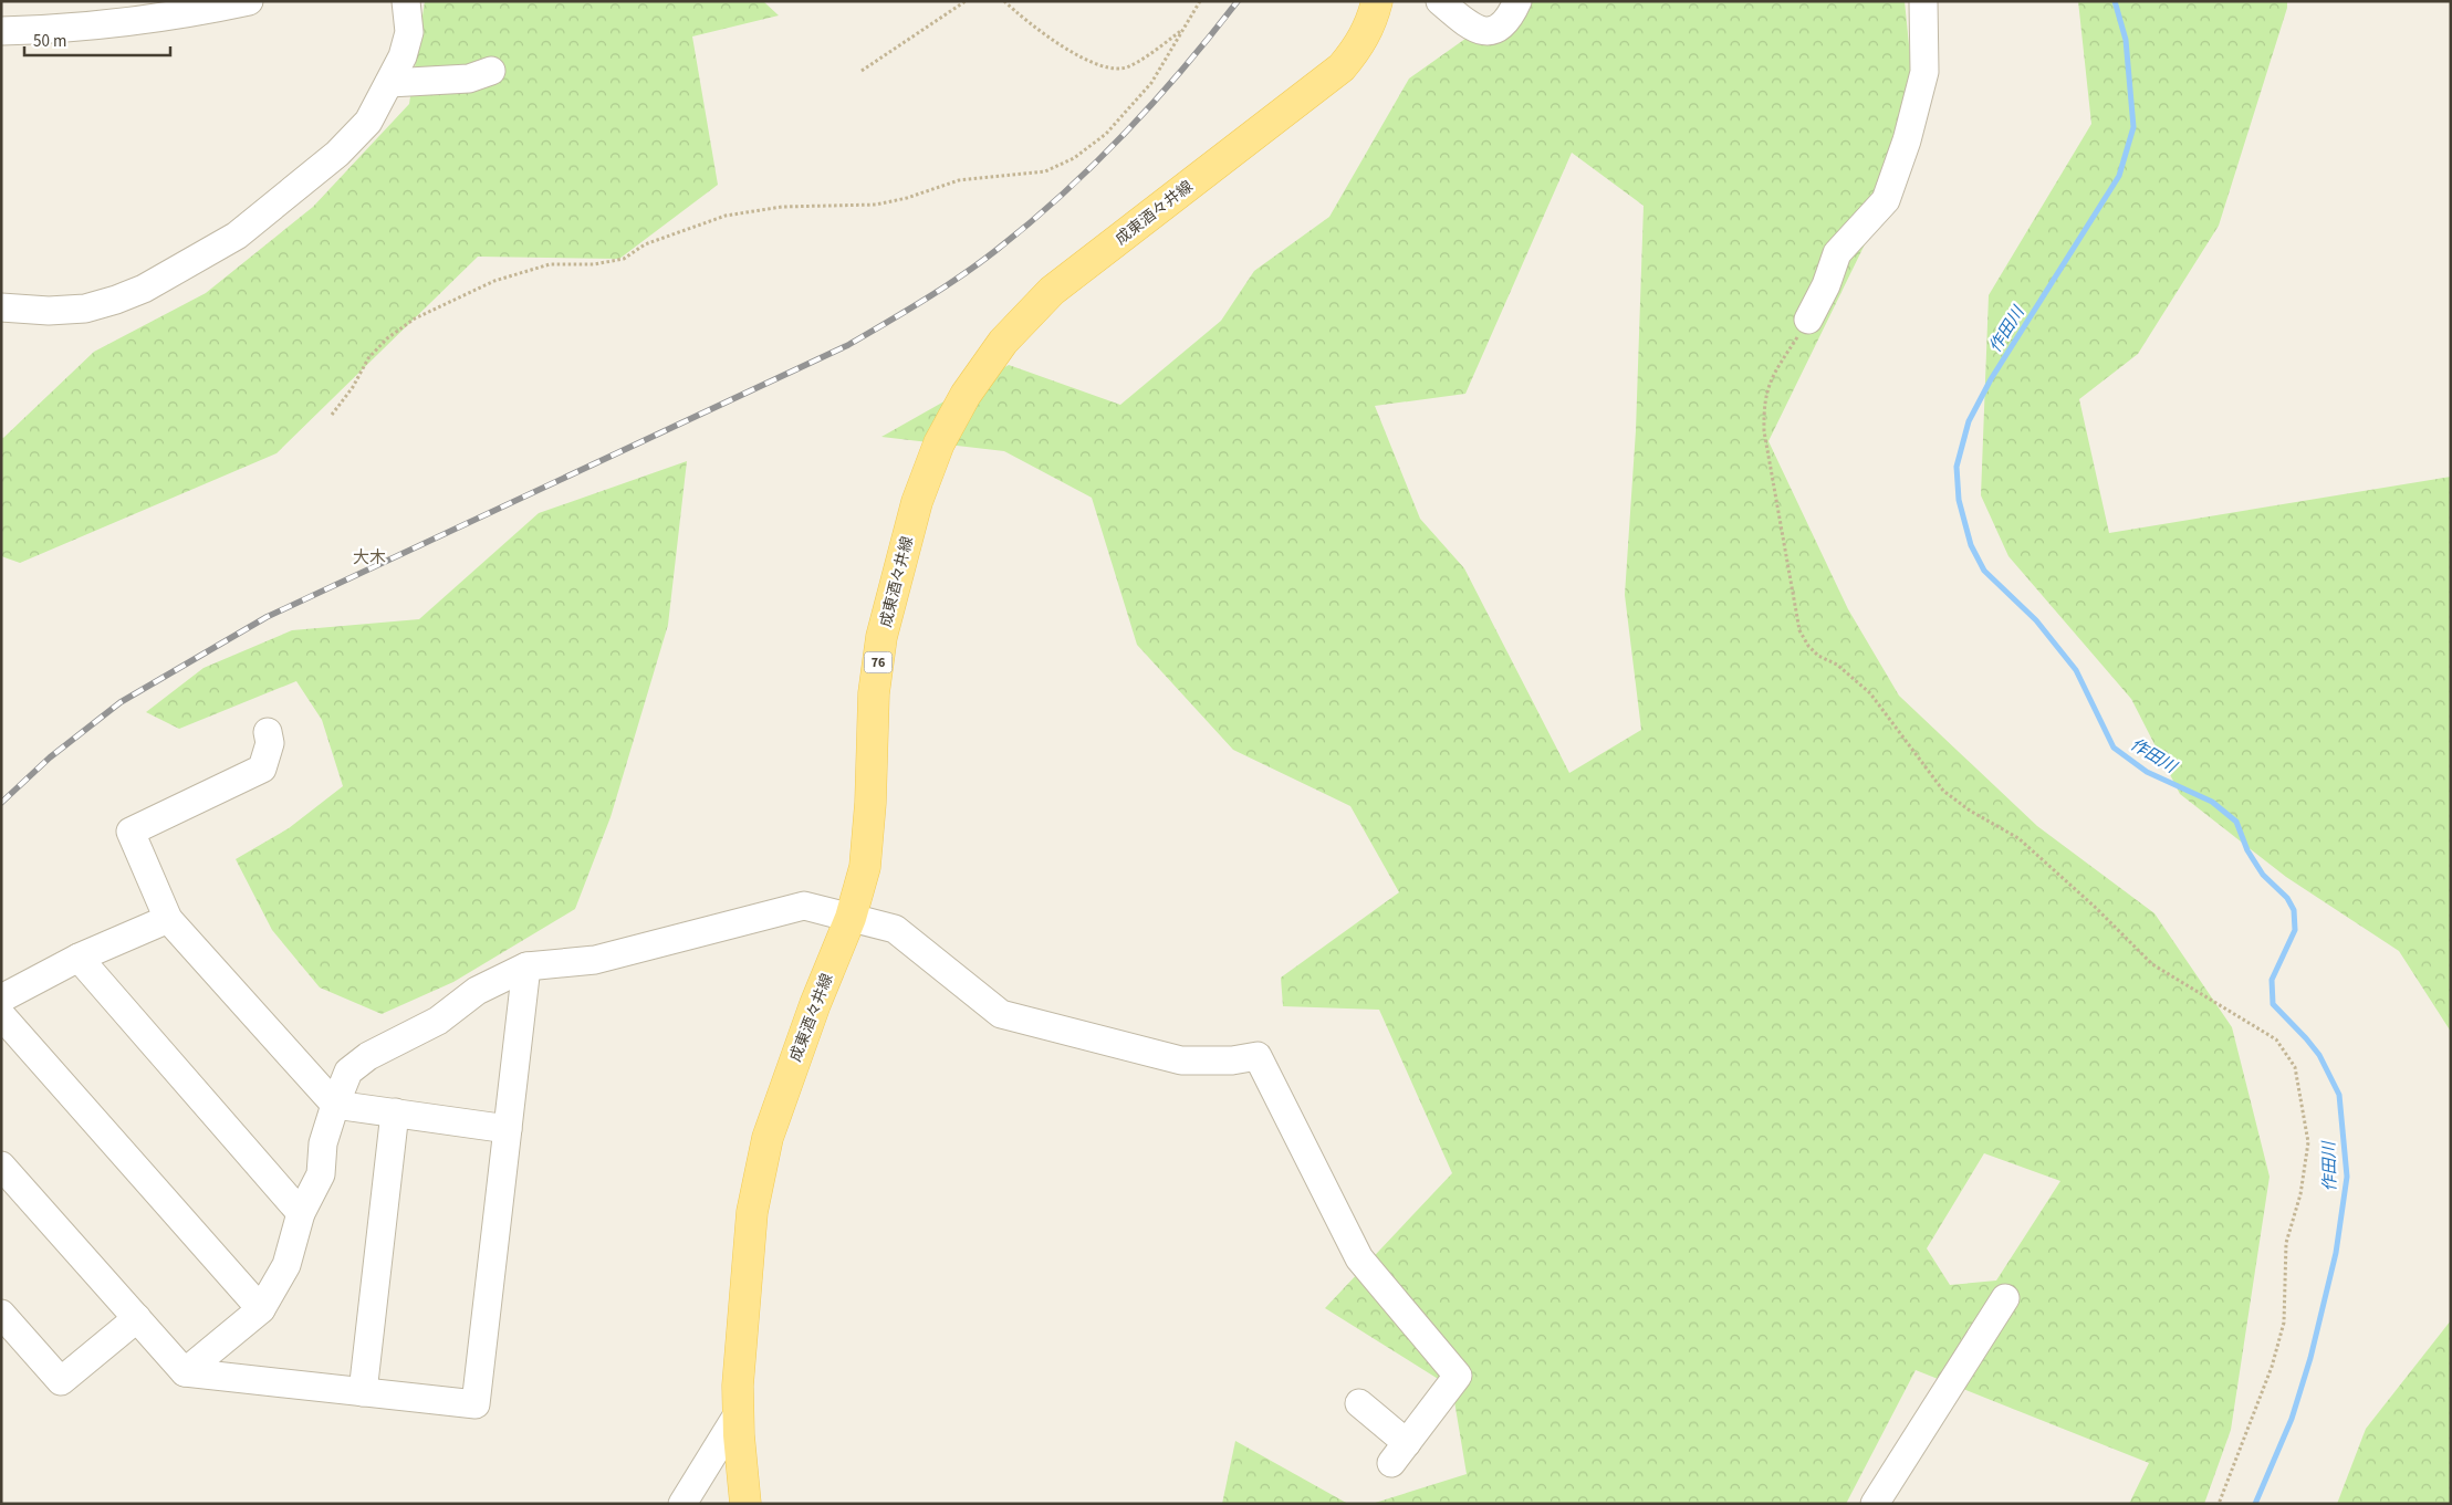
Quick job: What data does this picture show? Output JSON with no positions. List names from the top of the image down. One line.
{"streets":{"main road":["成東酒々井線","76"]},"districts":["大木"],"water":["作田川"],"scale_bar":"50 m"}
